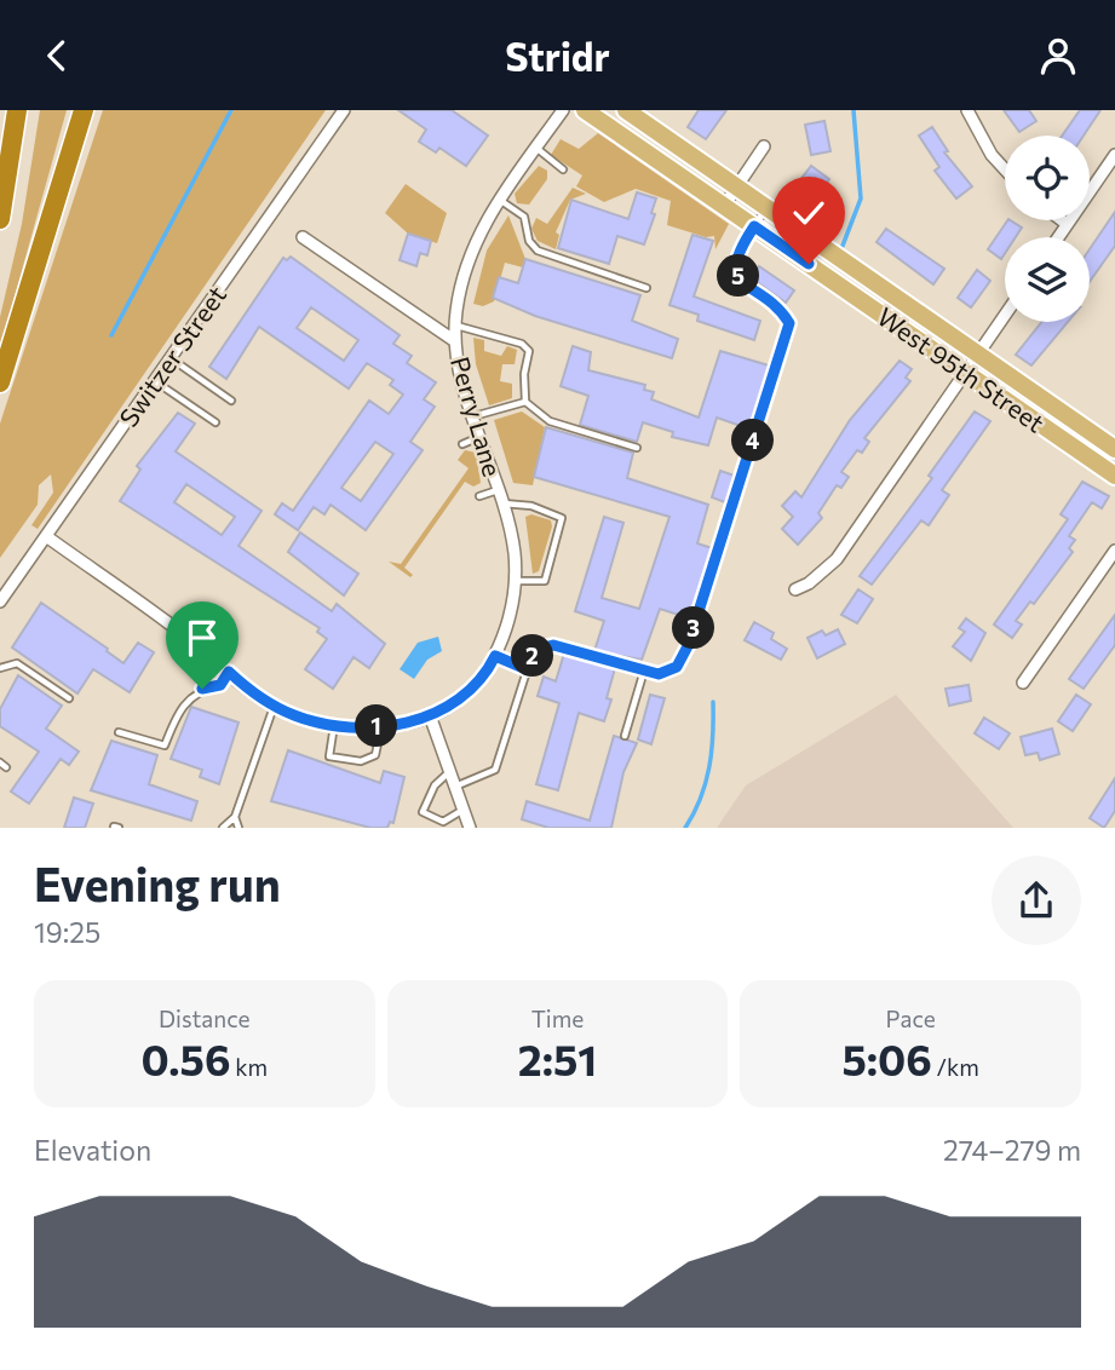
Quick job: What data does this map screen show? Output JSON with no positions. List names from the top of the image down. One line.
{"streets":{"main road":["West 95th Street"],"street":["Switzer Street","Perry Lane"]},"crossings":[["Switzer Street","Perry Lane"]],"page":{"header":"Stridr","pins":["5","4","3","2","1"],"heading":["Evening run","19:25"],"stats":[["Distance","0.56 km"],["Time","2:51"],["Pace","5:06 /km"]],"chart":["Elevation","274–279 m"]}}
